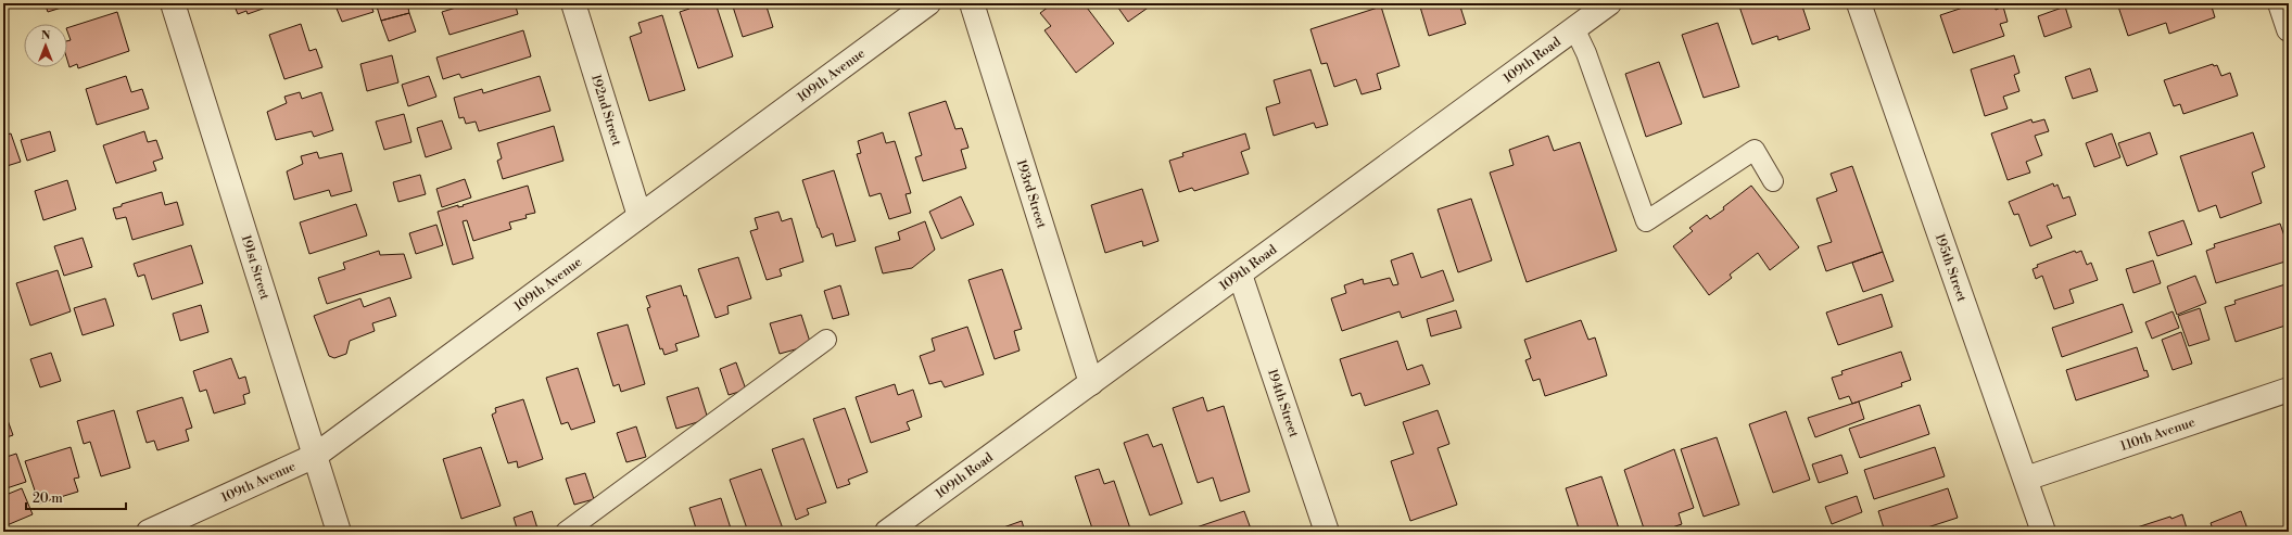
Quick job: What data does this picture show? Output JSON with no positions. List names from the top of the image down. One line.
{"streets":{"street":["109th Road","109th Avenue","192nd Street","193rd Street","195th Street","191st Street","194th Street","110th Avenue"]},"crossings":[["109th Road","193rd Street"],["109th Road","194th Street"],["109th Avenue","192nd Street"],["109th Avenue","191st Street"],["195th Street","110th Avenue"]],"scale_bar":"20 m","north":"top"}
